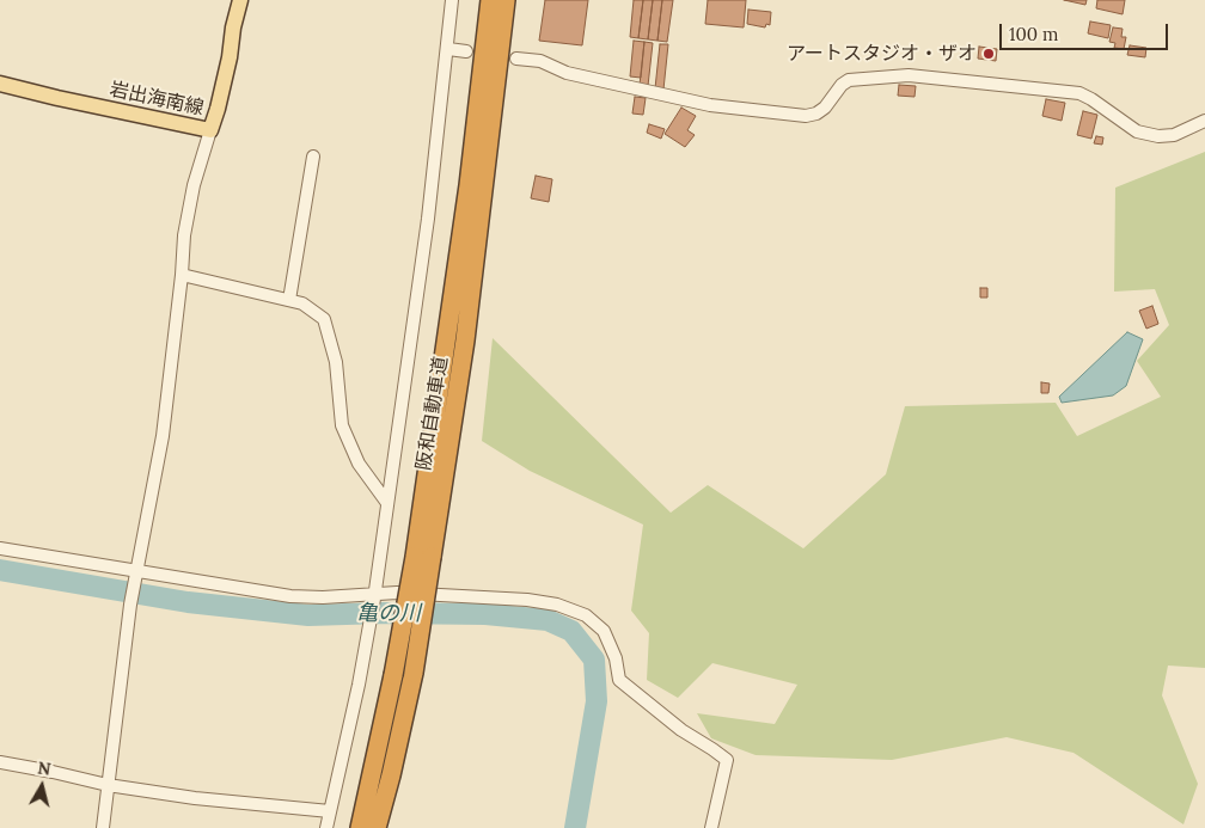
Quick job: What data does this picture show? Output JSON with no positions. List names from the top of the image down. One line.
{"streets":{"highway":["阪和自動車道"],"main road":["岩出海南線"]},"water":["亀の川"],"places":["アートスタジオ・ザオ"],"scale_bar":"100 m","north":"top"}
